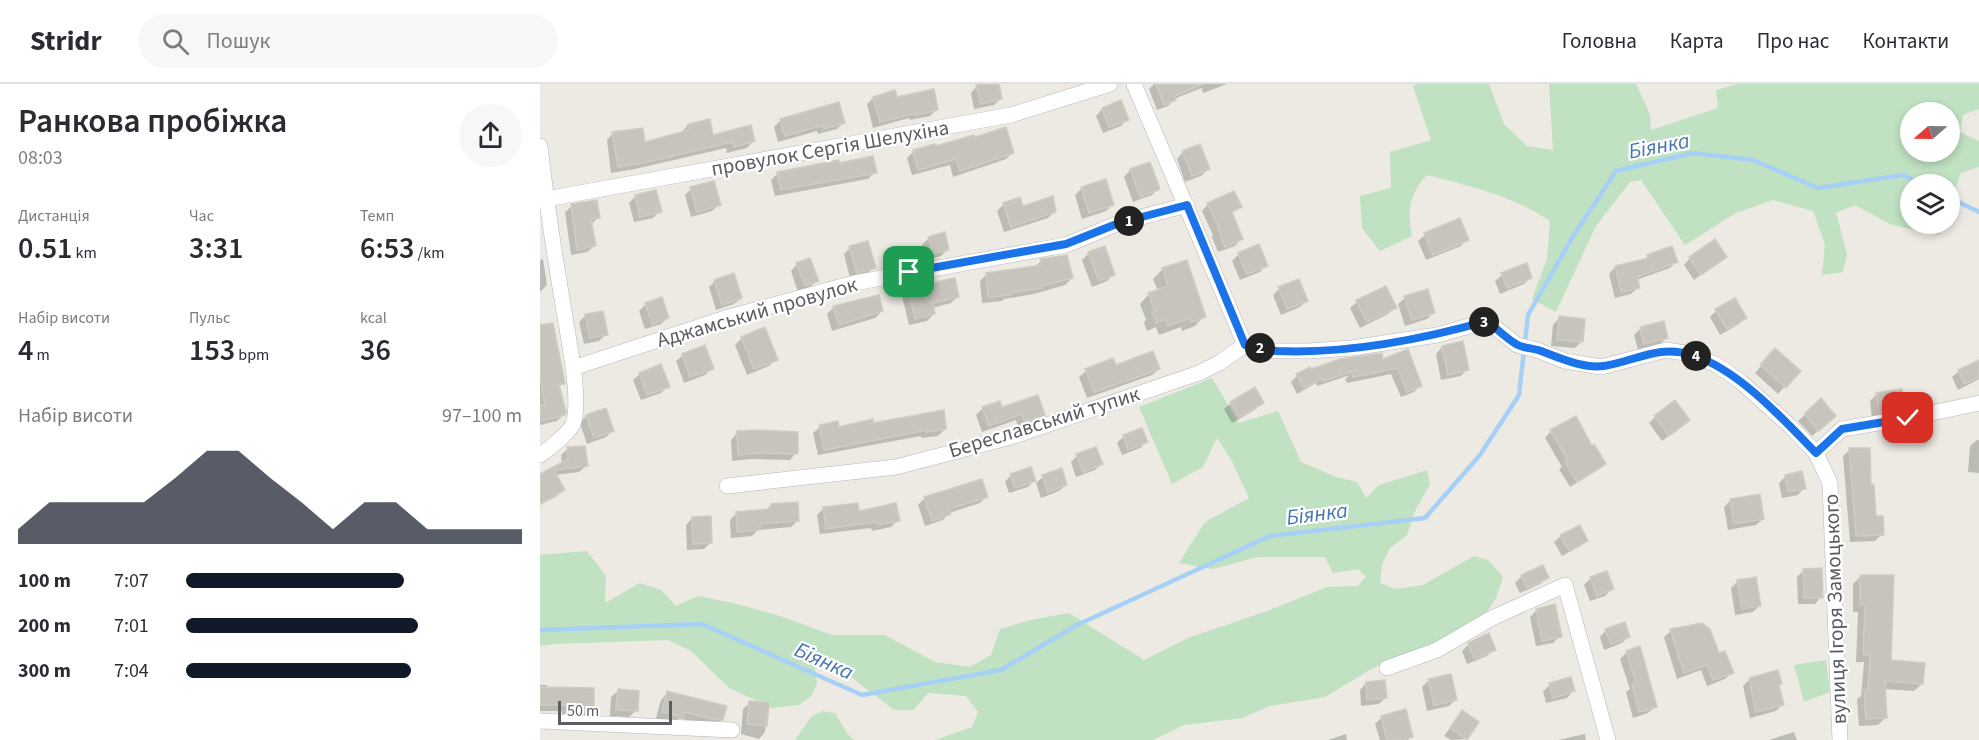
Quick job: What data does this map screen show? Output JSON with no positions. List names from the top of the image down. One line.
{"streets":{"street":["провулок Сергія Шелухіна","Аджамський провулок","Береславський тупик","вулиця Ігоря Замоцького"]},"crossings":[["Береславський тупик","вулиця Ігоря Замоцького"]],"water":["Біянка"],"scale_bar":"50 m","north":"left","page":{"header":"Stridr","search":"Пошук","nav":["Головна","Карта","Про нас","Контакти"],"heading":["Ранкова пробіжка","08:03"],"stats":[["Дистанція","0.51 km"],["Час","3:31"],["Темп","6:53 /km"],["Набір висоти","4 m"],["Пульс","153 bpm"],["kcal","36"]],"pins":["1","3","2","4"],"chart":["Набір висоти","97–100 m"],"list":[{"name":"100 m","note":"7:07"},{"name":"200 m","note":"7:01"},{"name":"300 m","note":"7:04"}],"scale":"50 m"}}
